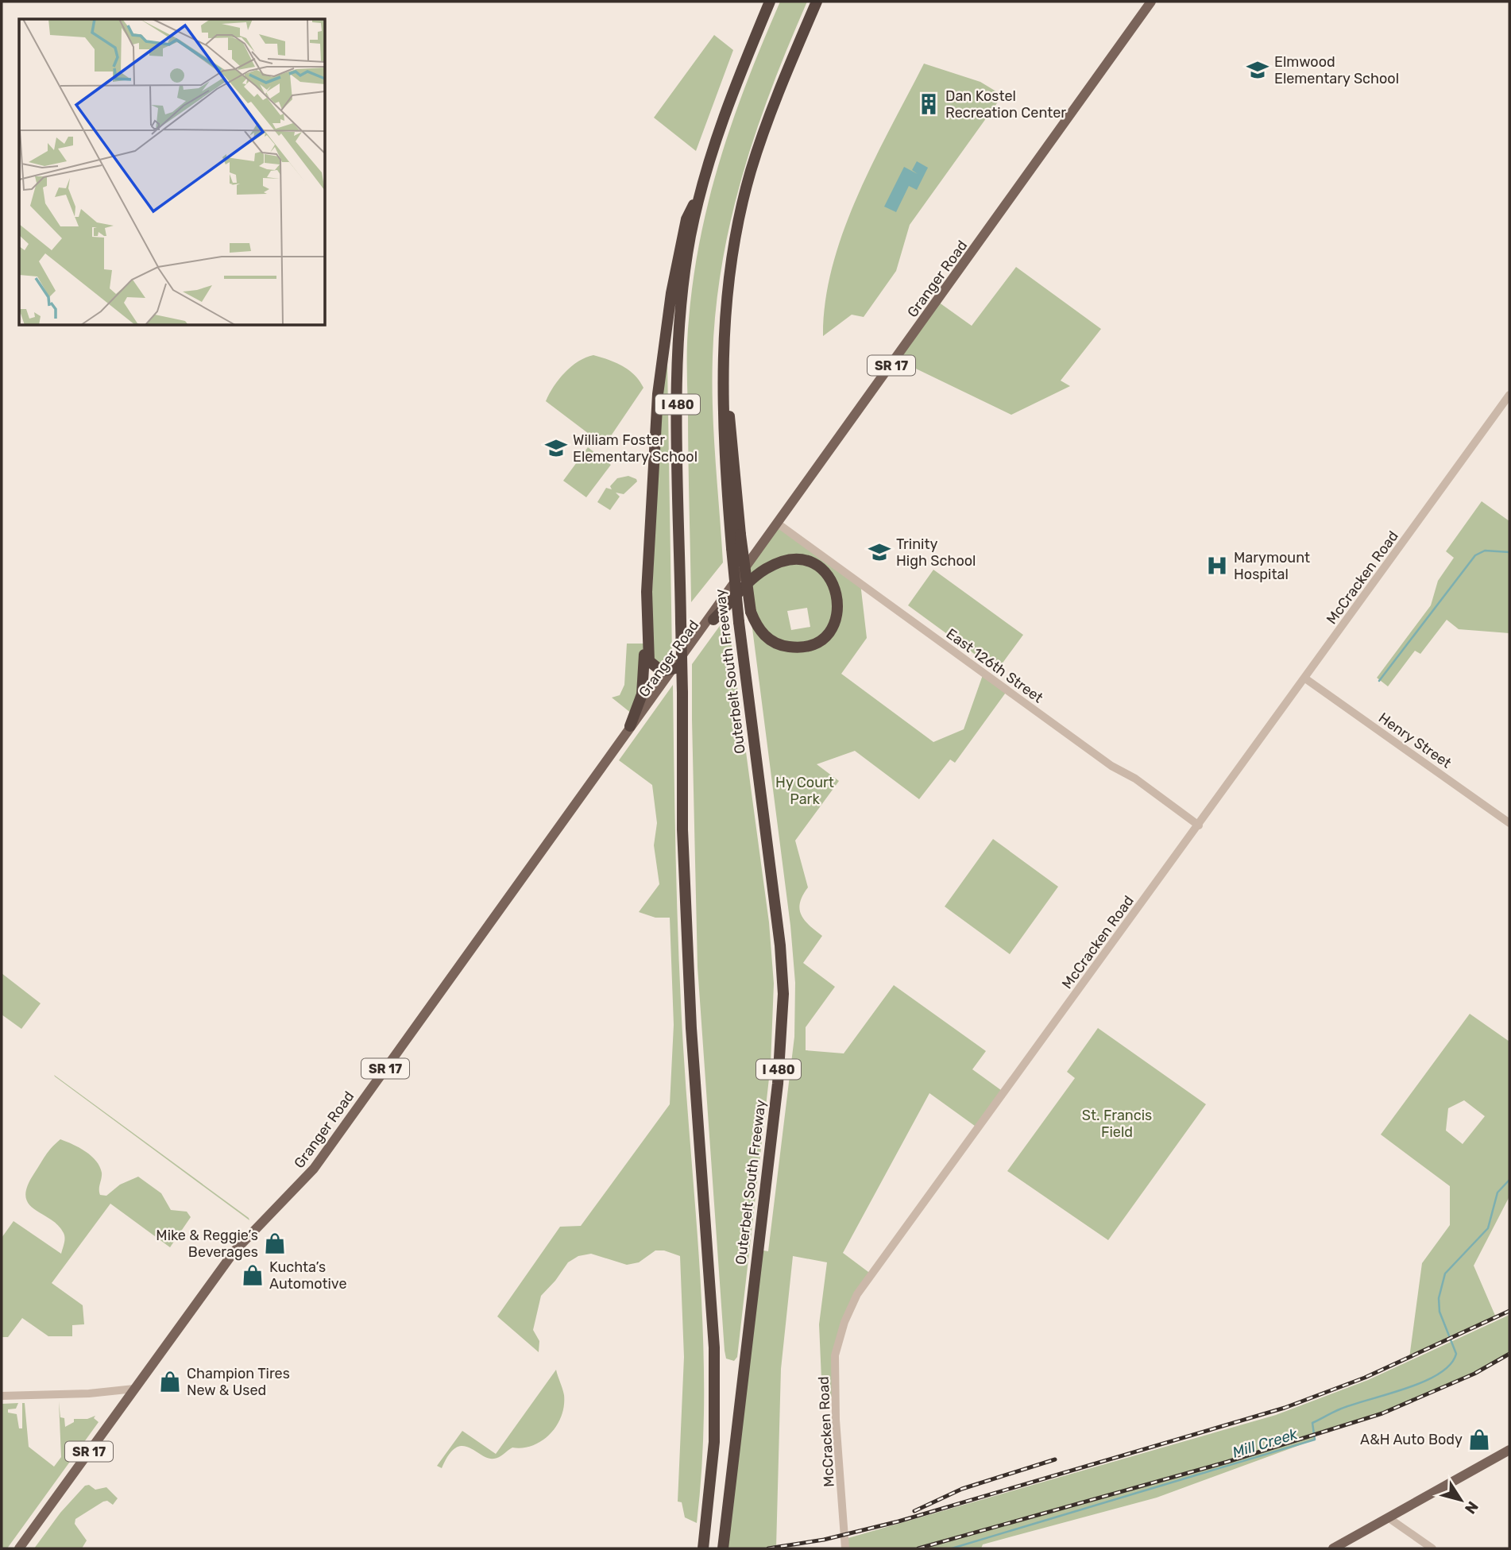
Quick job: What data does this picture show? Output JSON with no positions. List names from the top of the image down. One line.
{"streets":{"highway":["I 480","Outerbelt South Freeway"],"main road":["Granger Road","SR 17"],"street":["McCracken Road","East 126th Street","Henry Street"]},"crossings":[["Granger Road","SR 17"],["Granger Road","East 126th Street"],["McCracken Road","East 126th Street"],["McCracken Road","Henry Street"]],"water":["Mill Creek"],"parks":["Hy Court Park","St. Francis Field"],"places":{"school or university":["Elmwood Elementary School","William Foster Elementary School","Trinity High School"],"building":["Dan Kostel Recreation Center"],"hospital":["Marymount Hospital"],"shop":["Mike & Reggie’s Beverages","Kuchta’s Automotive","Champion Tires New & Used","A&H Auto Body"]},"north":"bottom right"}
